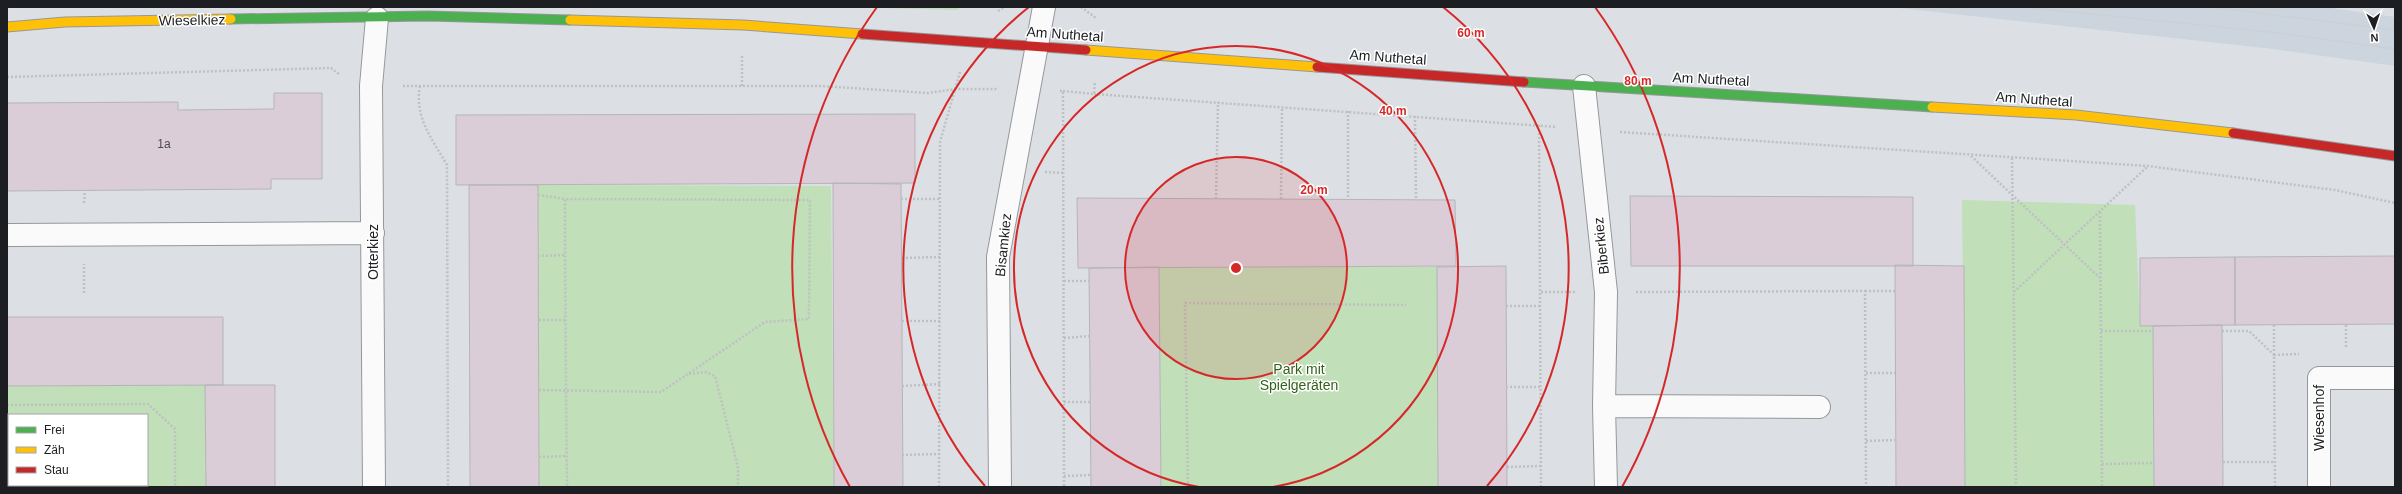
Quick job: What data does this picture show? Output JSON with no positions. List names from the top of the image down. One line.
{"streets":{"street":["Wieselkiez","Am Nuthetal","Bisamkiez","Biberkiez","Otterkiez","Wiesenhof"]},"crossings":[["Wieselkiez","Am Nuthetal"],["Wieselkiez","Otterkiez"],["Am Nuthetal","Bisamkiez"],["Am Nuthetal","Biberkiez"],["Am Nuthetal","Otterkiez"]],"parks":["Park mit Spielgeräten"],"house_numbers":["1a"],"legend":["Frei","Zäh","Stau"],"north":"bottom","rings":["60 m","80 m","40 m","20 m"]}
